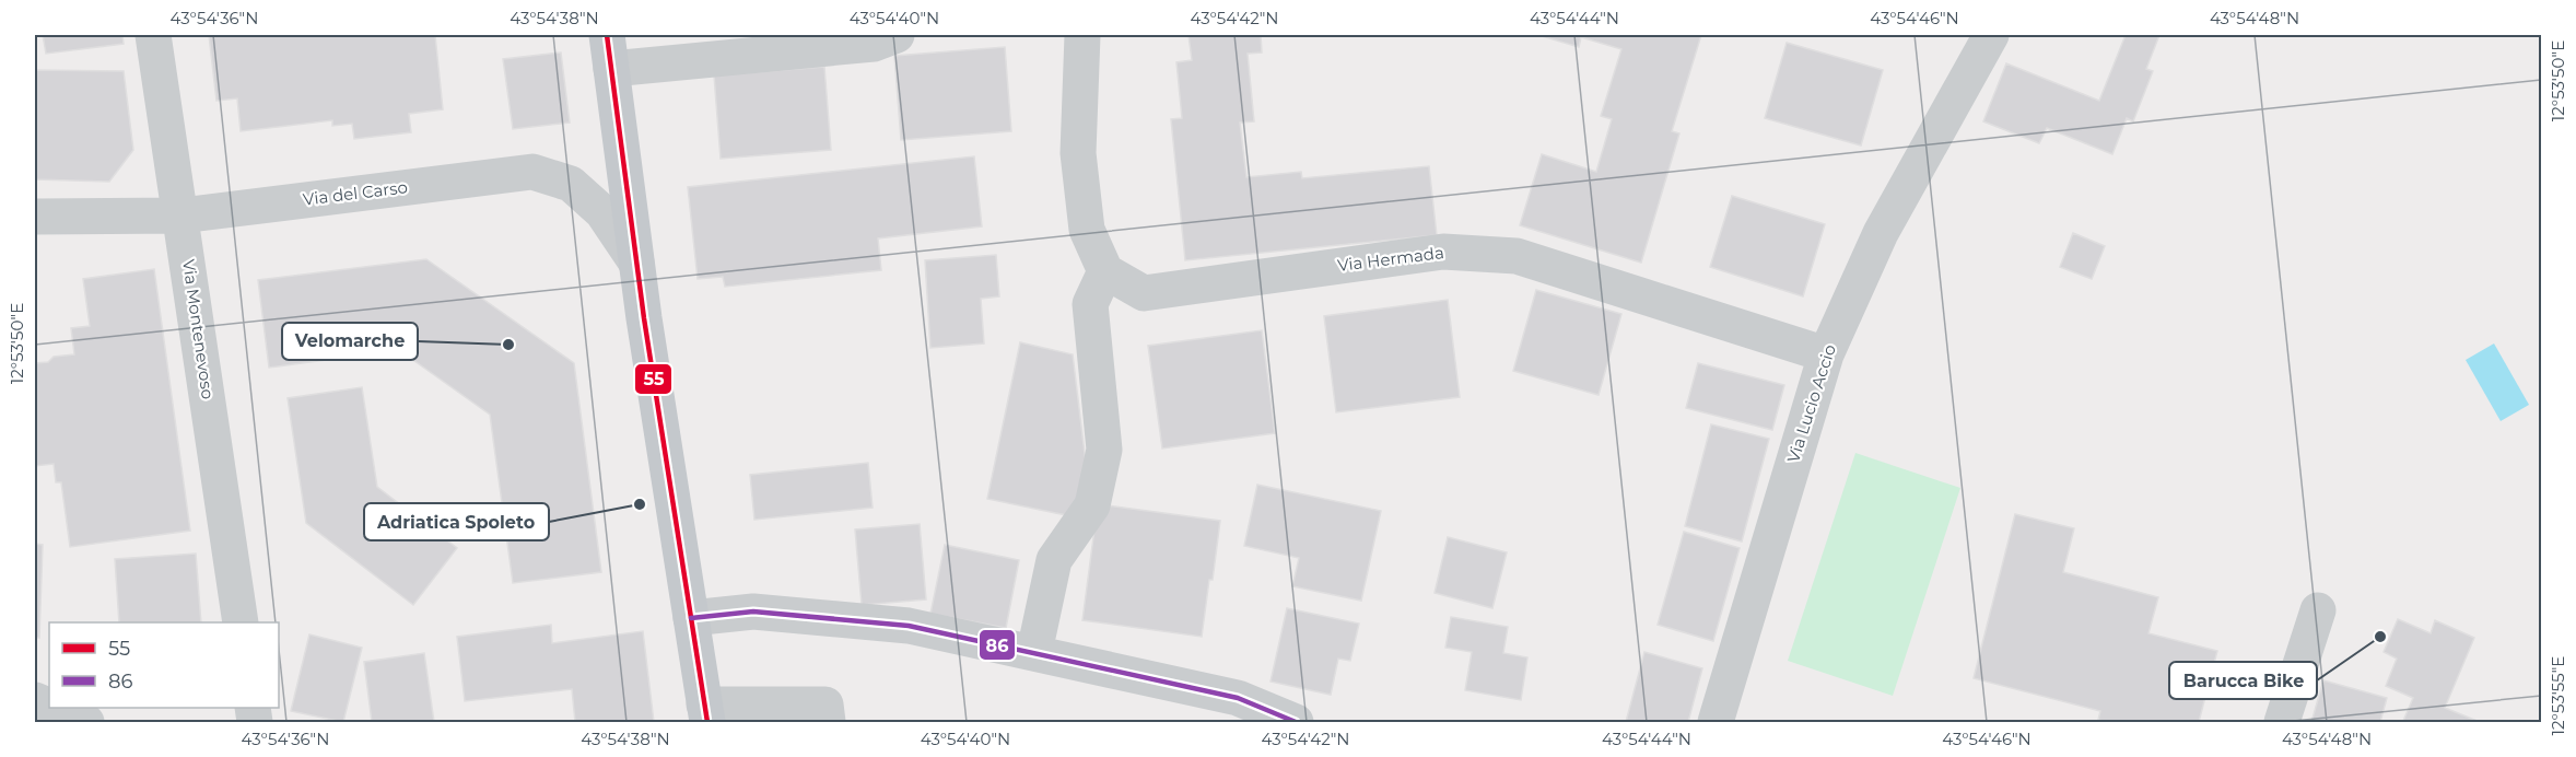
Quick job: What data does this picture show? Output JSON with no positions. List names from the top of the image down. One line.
{"streets":{"street":["Via del Carso","Via Hermada","Via Montenevoso","Via Lucio Accio"]},"crossings":[["Via del Carso","Via Montenevoso"],["Via Hermada","Via Lucio Accio"]],"places":["Velomarche","Adriatica Spoleto","Barucca Bike"],"lines":["transit line 55","transit line 86"],"legend":["55","86"],"coordinates":["43°54'36\"N","43°54'38\"N","43°54'40\"N","43°54'42\"N","43°54'44\"N","43°54'46\"N","43°54'48\"N","12°53'50\"E","12°53'55\"E"]}
